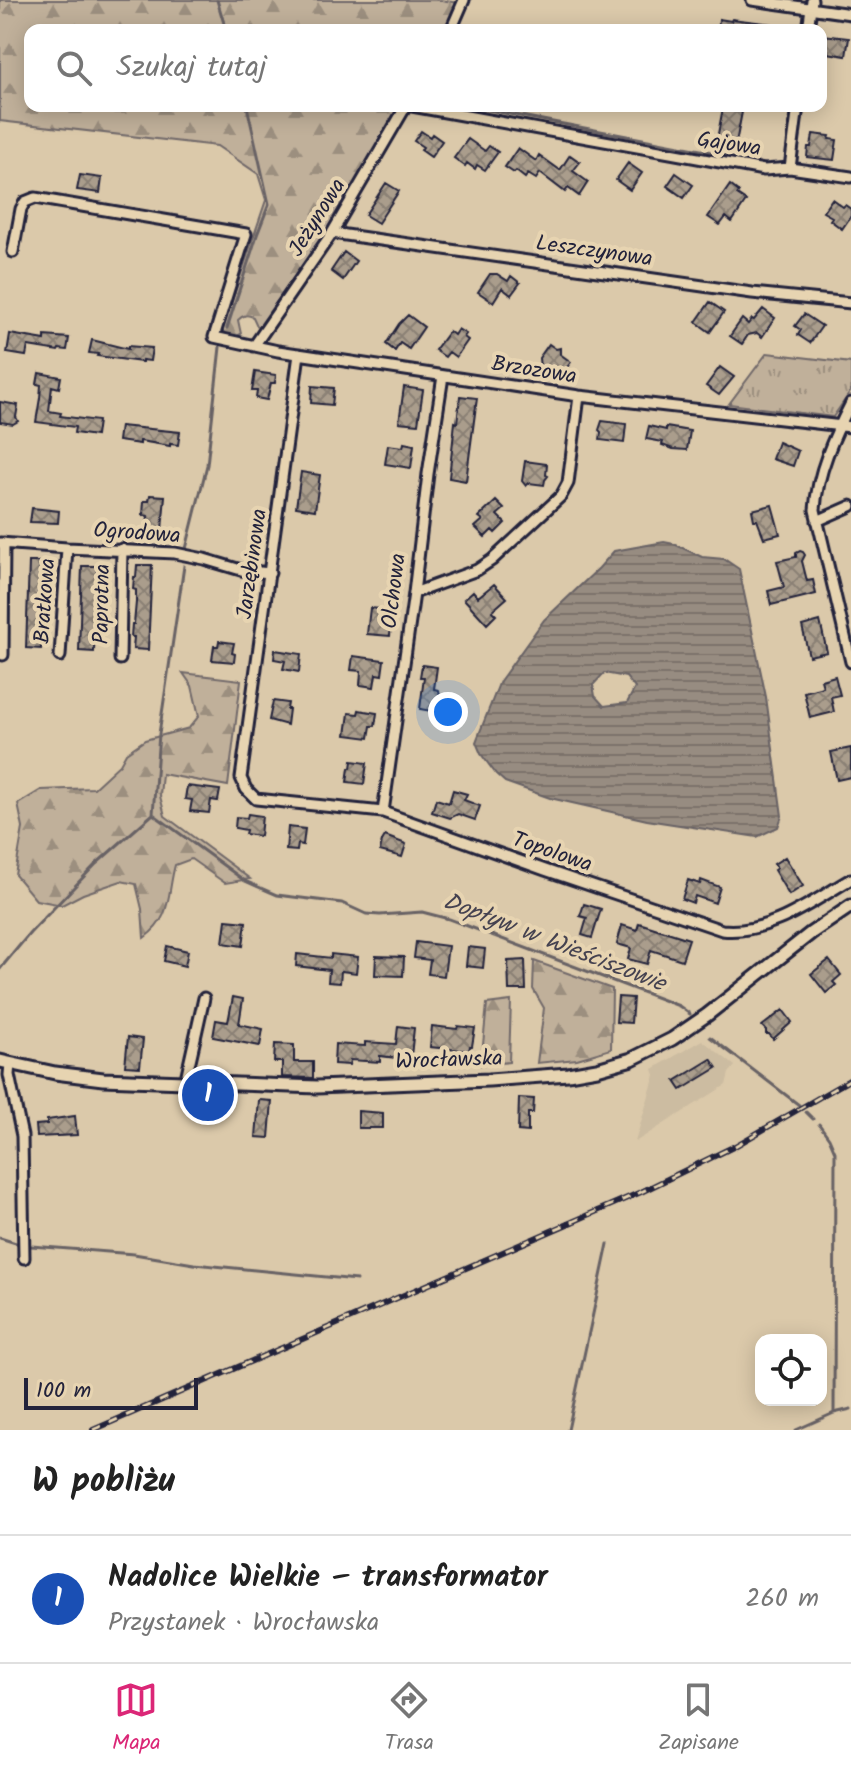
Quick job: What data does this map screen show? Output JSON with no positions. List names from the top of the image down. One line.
{"streets":{"street":["Gajowa","Jeżynowa","Leszczynowa","Brzozowa","Ogrodowa","Jarzębinowa","Olchowa","Bratkowa","Paprotna","Topolowa","Wrocławska"]},"crossings":[["Jeżynowa","Leszczynowa"],["Jeżynowa","Brzozowa"],["Brzozowa","Jarzębinowa"],["Brzozowa","Olchowa"],["Ogrodowa","Jarzębinowa"],["Ogrodowa","Bratkowa"],["Ogrodowa","Paprotna"],["Jarzębinowa","Topolowa"],["Olchowa","Topolowa"]],"water":["Dopływ w Wieściszowie"],"scale_bar":"100 m","page":{"search":"Szukaj tutaj","pins":"1","scale":"100 m","heading":"W pobliżu","list":[{"mark":"1","name":"Nadolice Wielkie – transformator","note":"Przystanek · Wrocławska","value":"260 m"}],"nav":["Mapa","Trasa","Zapisane"]}}
